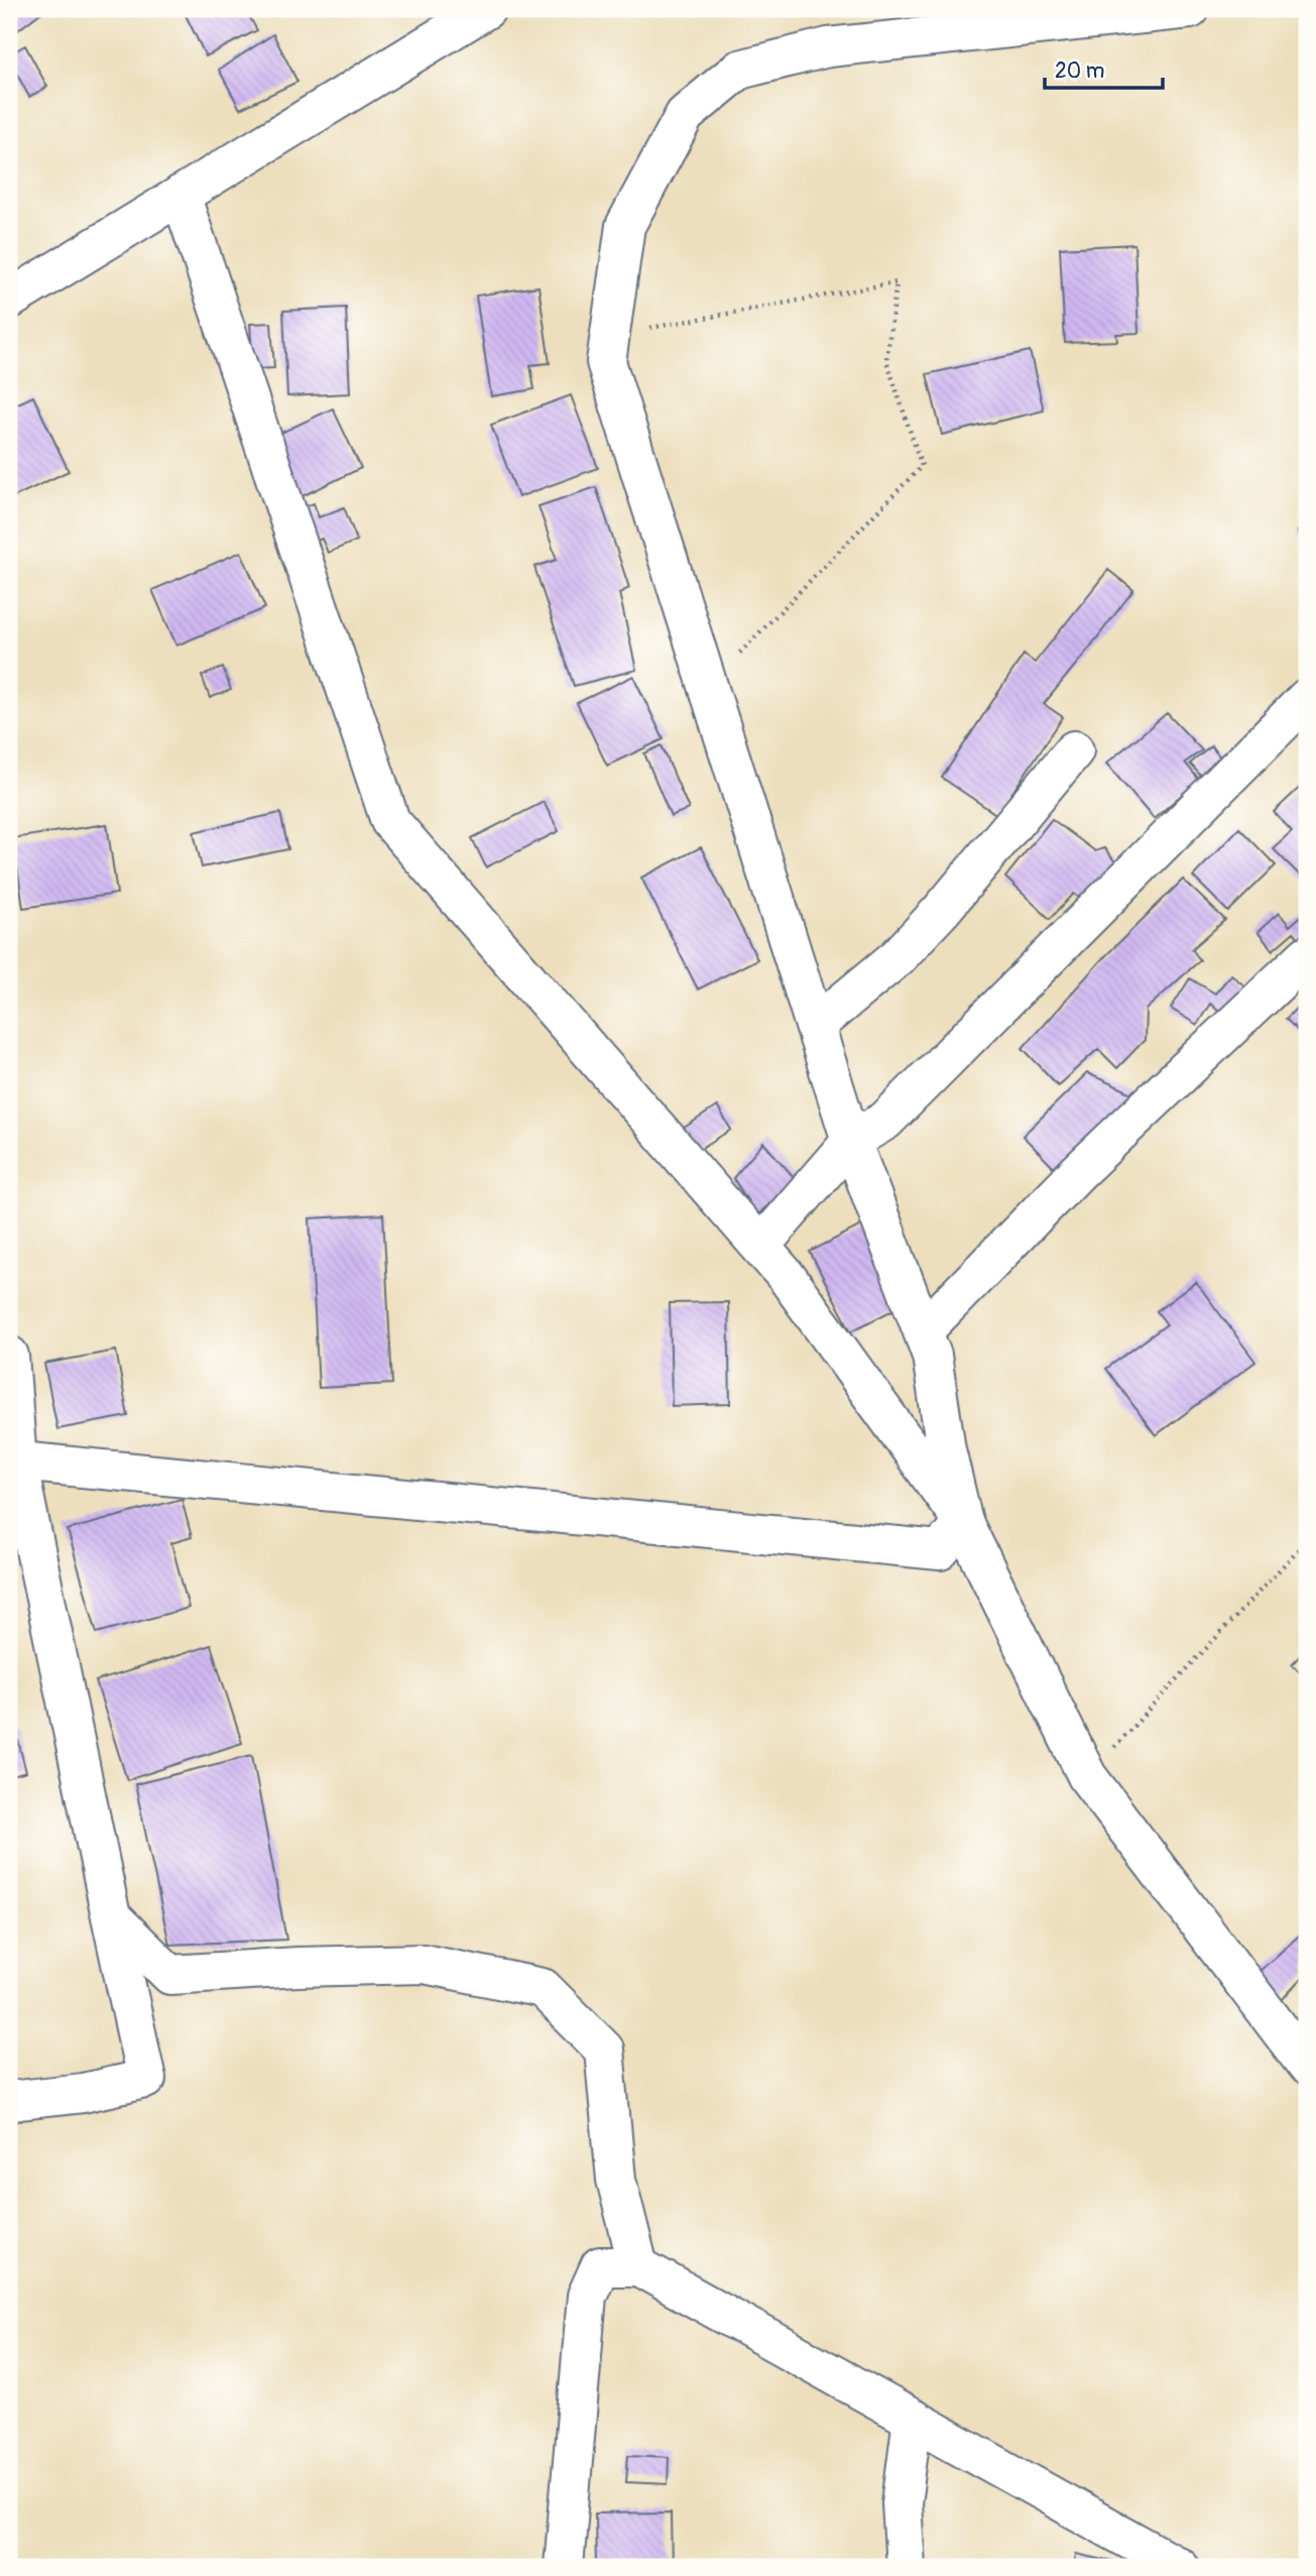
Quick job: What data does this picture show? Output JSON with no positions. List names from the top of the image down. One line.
{"scale_bar":"20 m"}
